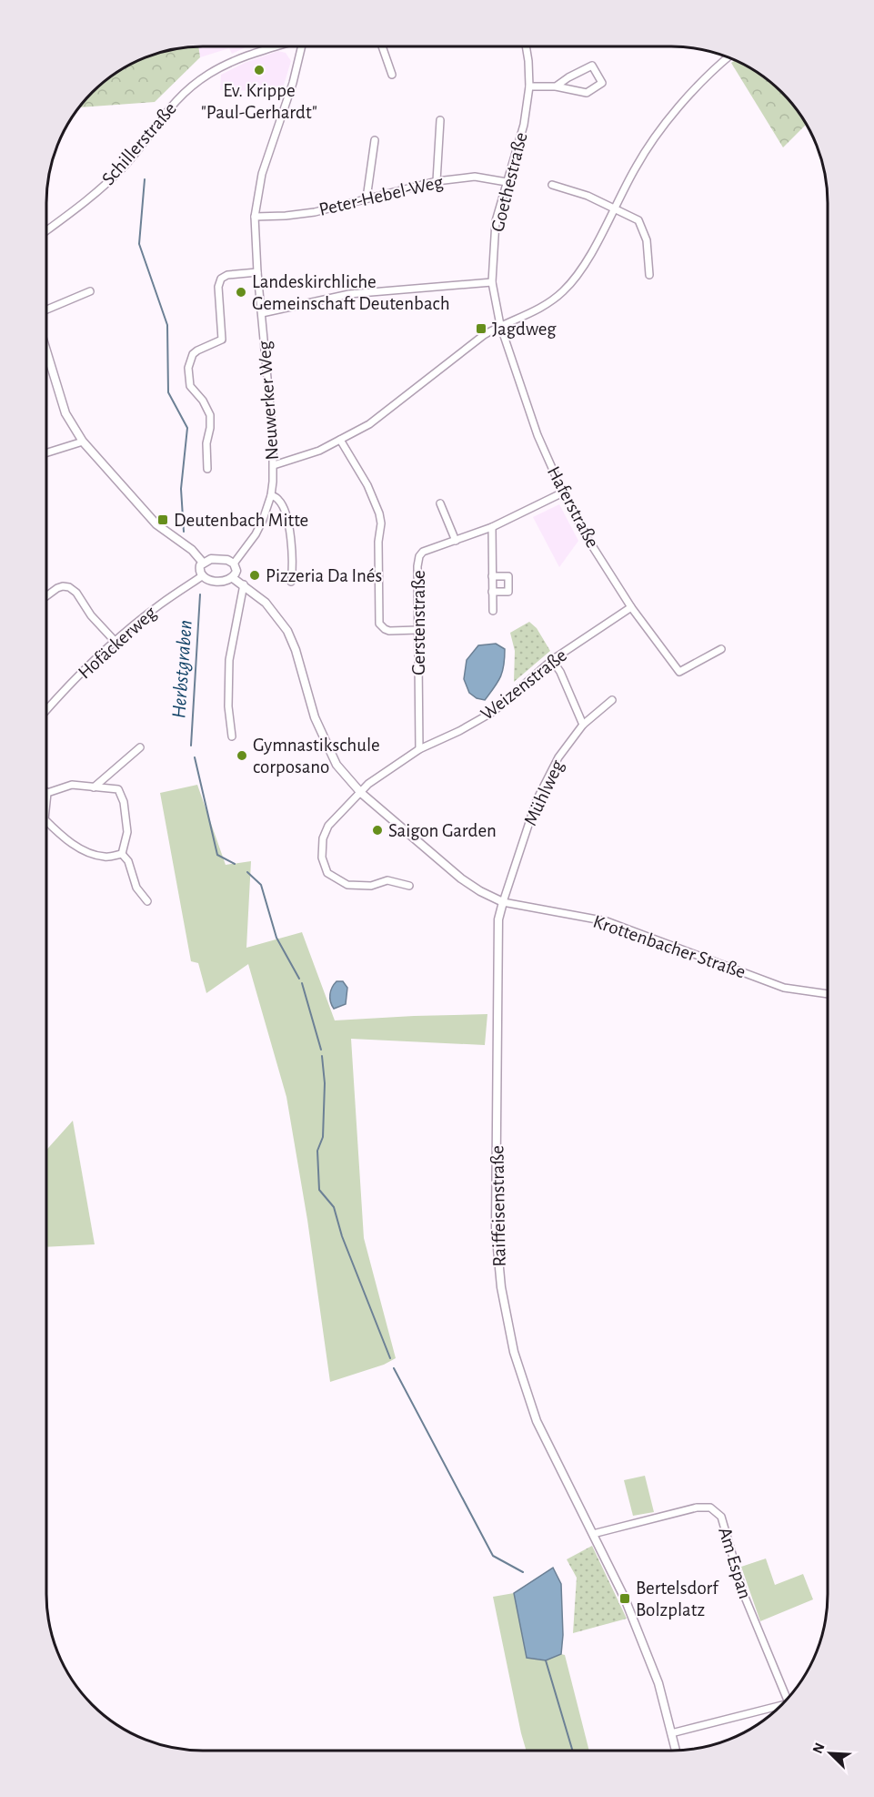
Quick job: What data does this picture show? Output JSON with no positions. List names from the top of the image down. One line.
{"streets":{"street":["Schillerstraße","Goethestraße","Peter-Hebel-Weg","Neuwerker Weg","Haferstraße","Gerstenstraße","Hofäckerweg","Weizenstraße","Mühlweg","Krottenbacher Straße","Raiffeisenstraße","Am Espan"]},"crossings":[["Goethestraße","Peter-Hebel-Weg"],["Goethestraße","Haferstraße"],["Peter-Hebel-Weg","Neuwerker Weg"],["Neuwerker Weg","Hofäckerweg"],["Haferstraße","Gerstenstraße"],["Haferstraße","Weizenstraße"],["Gerstenstraße","Weizenstraße"],["Mühlweg","Krottenbacher Straße"],["Mühlweg","Raiffeisenstraße"],["Krottenbacher Straße","Raiffeisenstraße"],["Raiffeisenstraße","Am Espan"]],"water":["Herbstgraben"],"places":{"other":["Ev. Krippe \"Paul-Gerhardt\"","Landeskirchliche Gemeinschaft Deutenbach","Pizzeria Da Inés","Gymnastikschule corposano","Saigon Garden"],"transit":["Jagdweg","Deutenbach Mitte","Bertelsdorf Bolzplatz"]},"north":"top left"}
